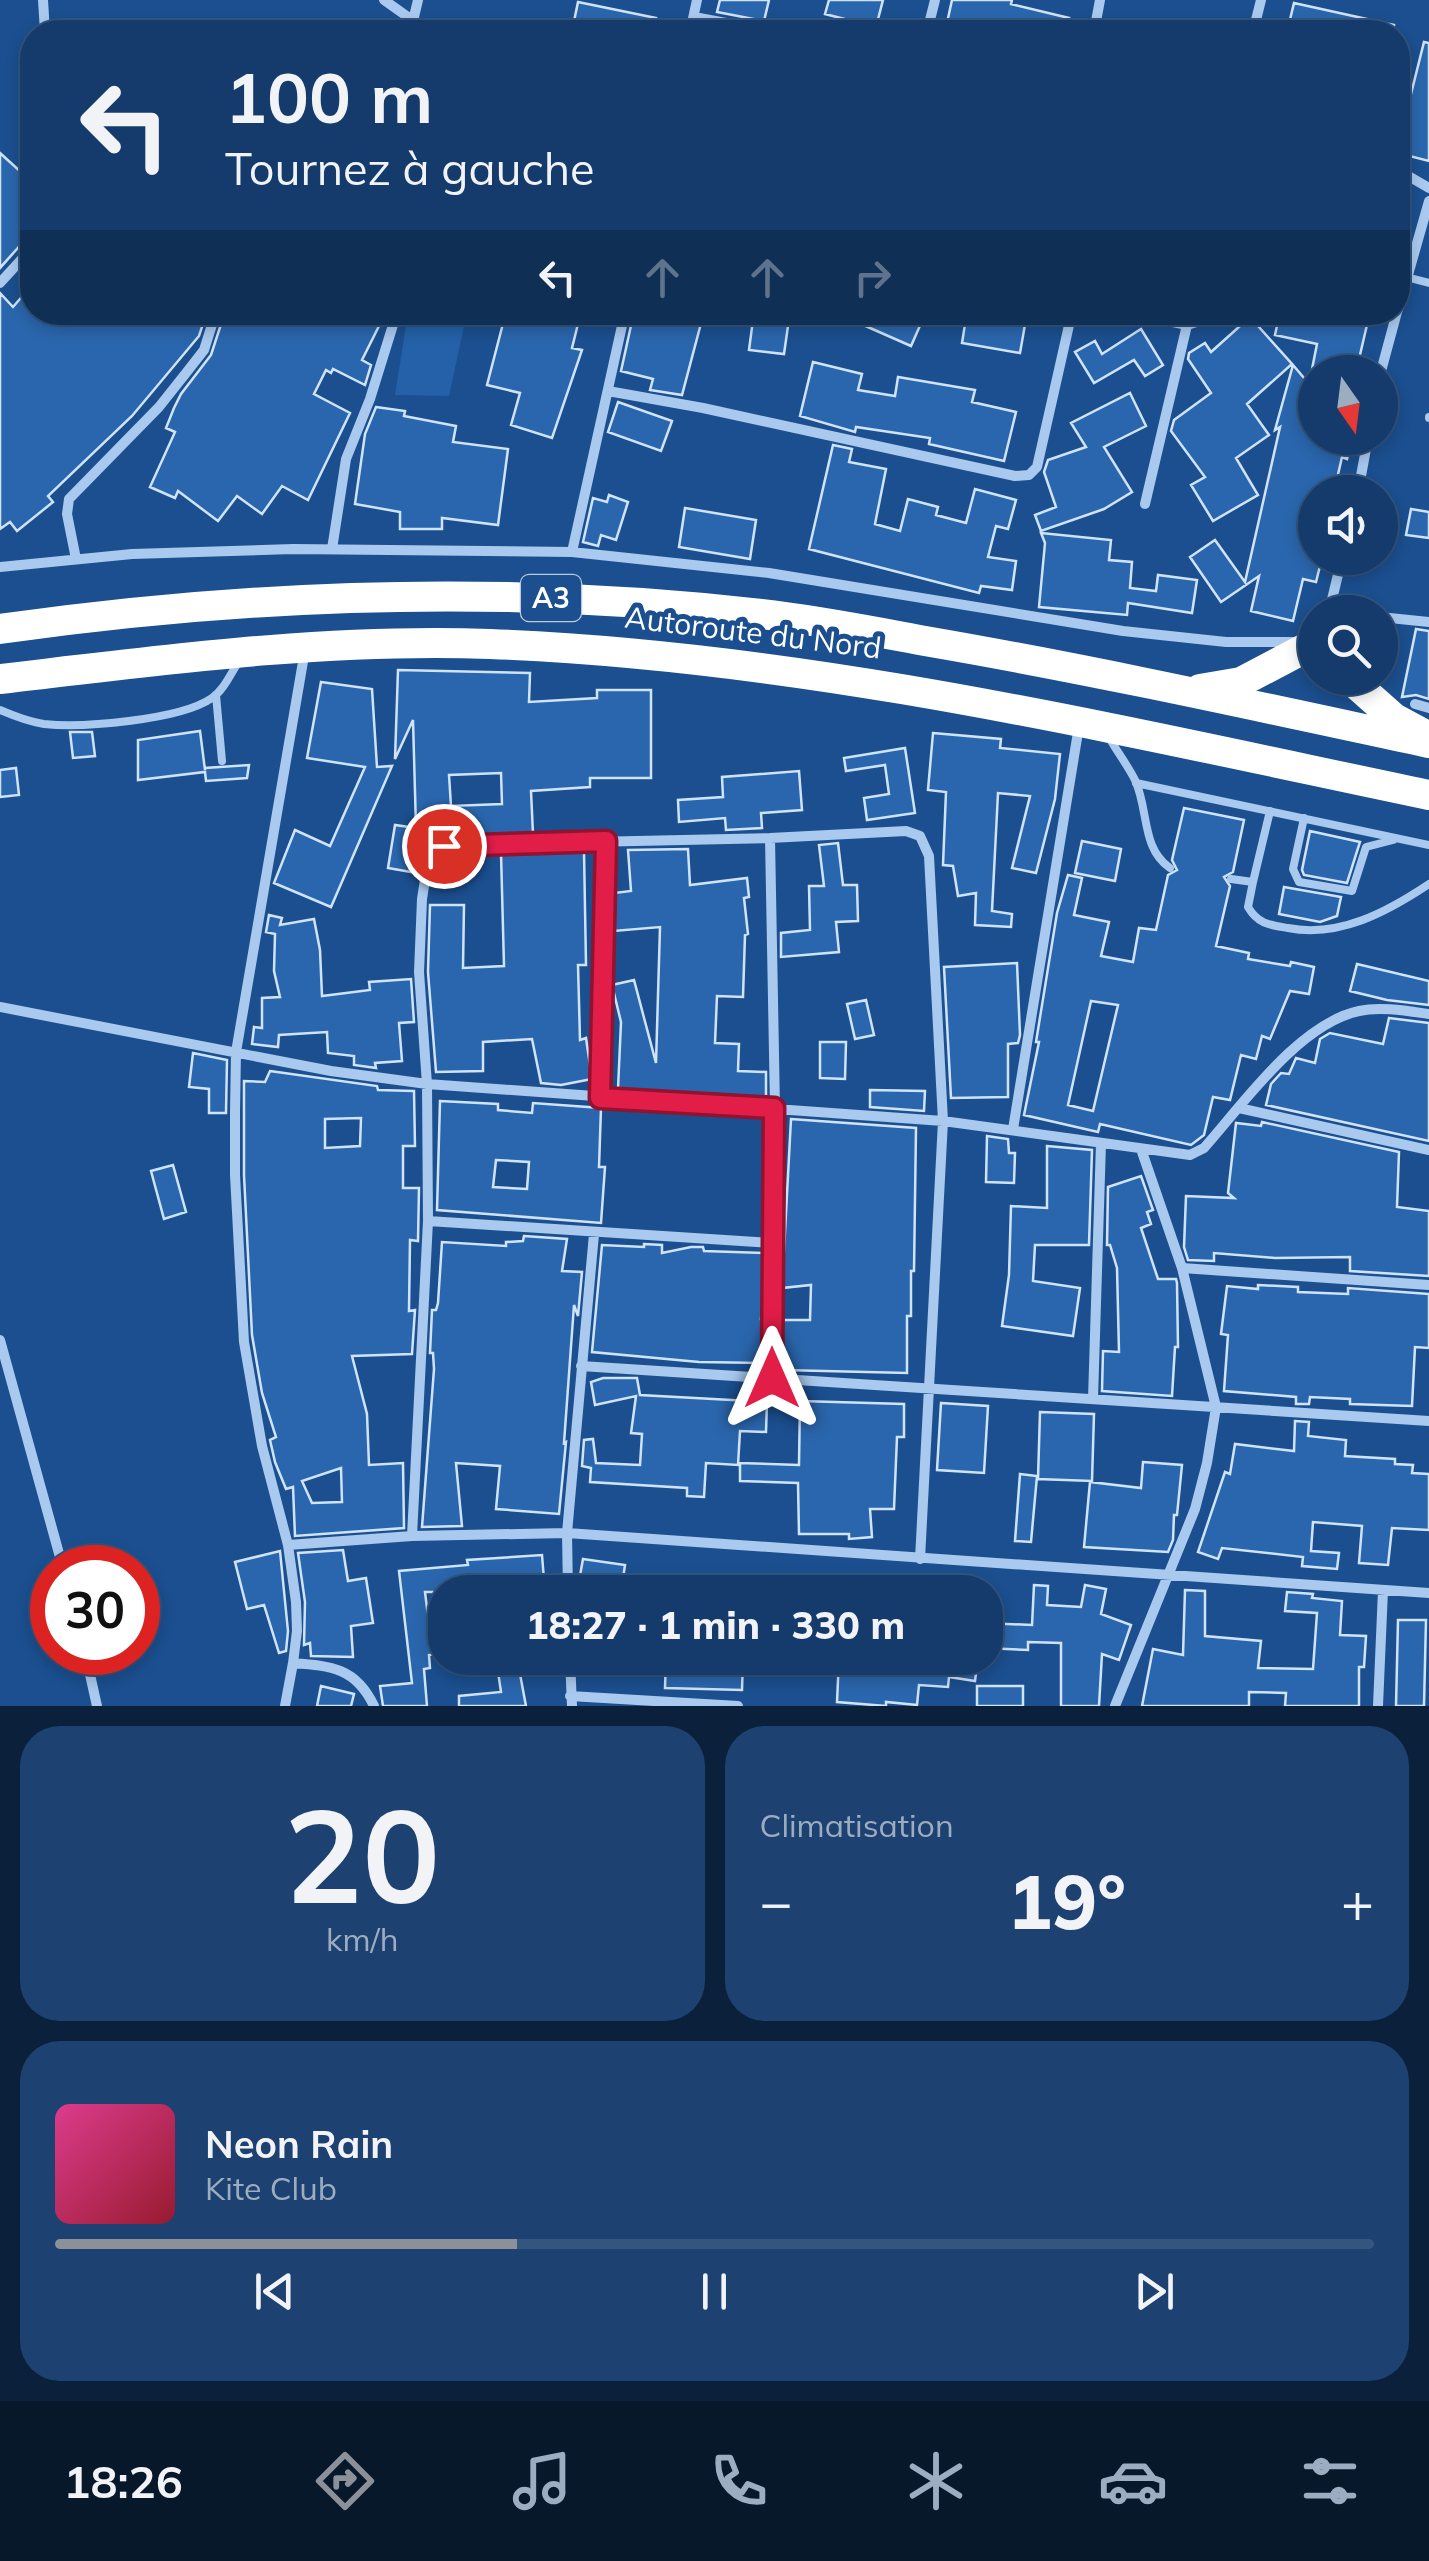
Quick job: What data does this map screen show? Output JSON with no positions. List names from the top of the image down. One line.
{"streets":{"highway":["A3","Autoroute du Nord"]},"north":"bottom","page":{"turn":["100 m","Tournez à gauche"],"limit":"30","trip":"18:27 · 1 min · 330 m","tile":[["20","km/h"],"Climatisation"],"heat":["−","19°","+"],"song":["Neon Rain","Kite Club"],"tabs":"18:26"}}
